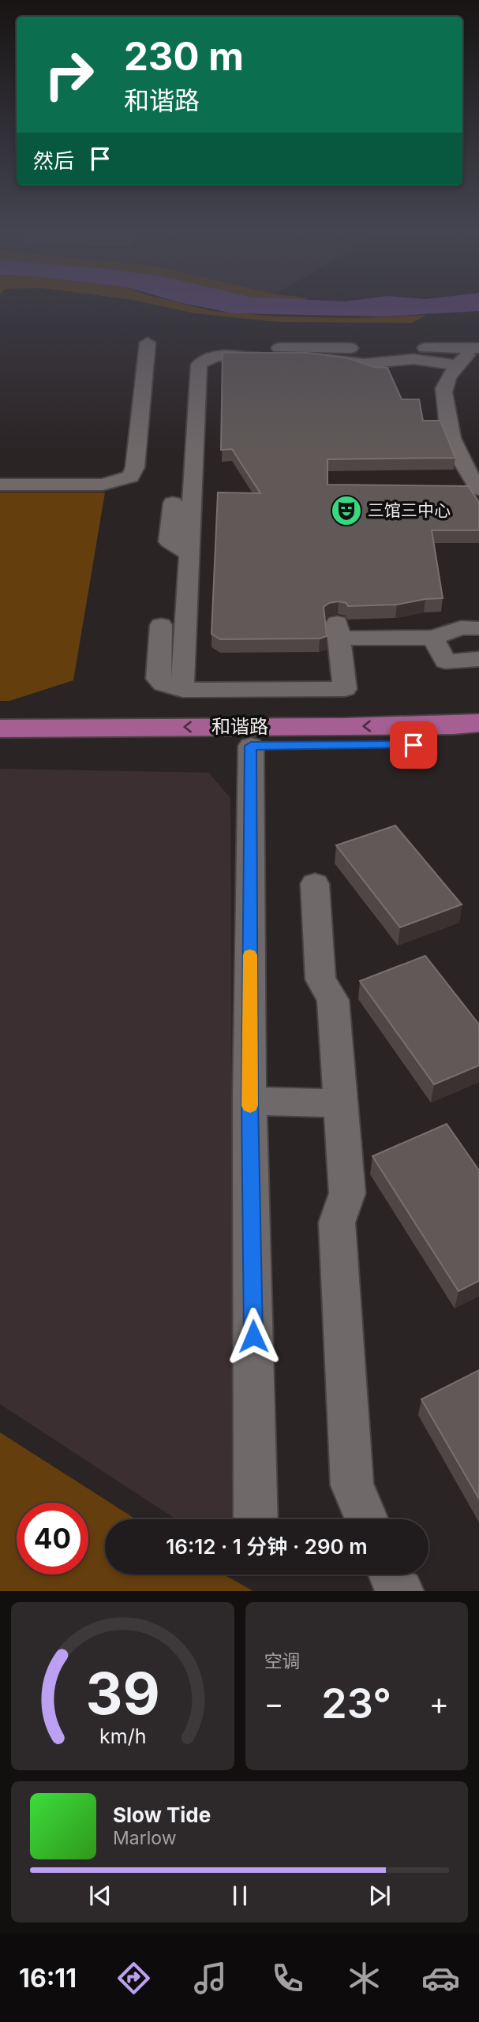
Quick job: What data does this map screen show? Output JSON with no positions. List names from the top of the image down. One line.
{"streets":{"main road":["和谐路"]},"places":{"theatre":["三馆三中心"]},"page":{"turn":["230 m","和谐路"],"then":"然后","limit":"40","trip":"16:12 · 1 分钟 · 290 m","tile":"空调","heat":["−","23°","+"],"song":["Slow Tide","Marlow"],"tabs":"16:11","gauge":["39","km/h"]}}
